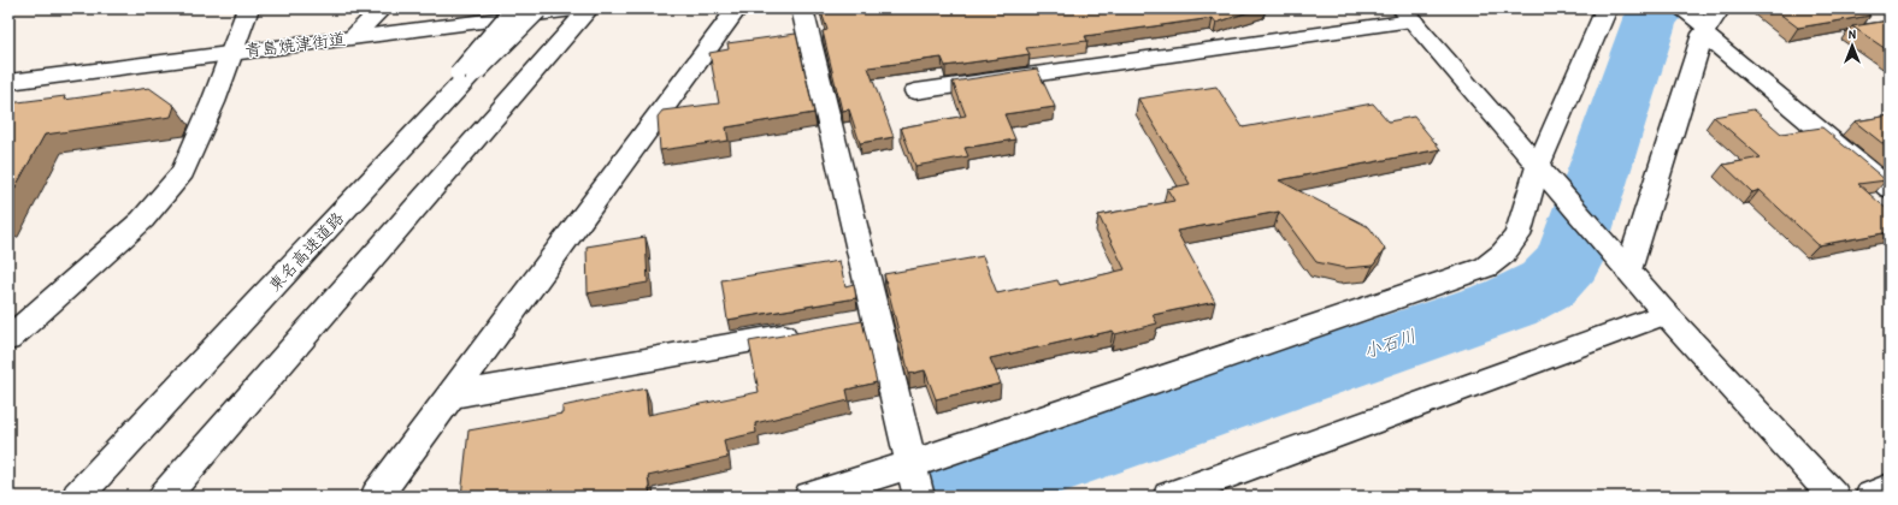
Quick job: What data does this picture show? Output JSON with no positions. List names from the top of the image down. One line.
{"streets":{"main road":["青島焼津街道","東名高速道路"]},"water":["小石川"],"north":"top"}
